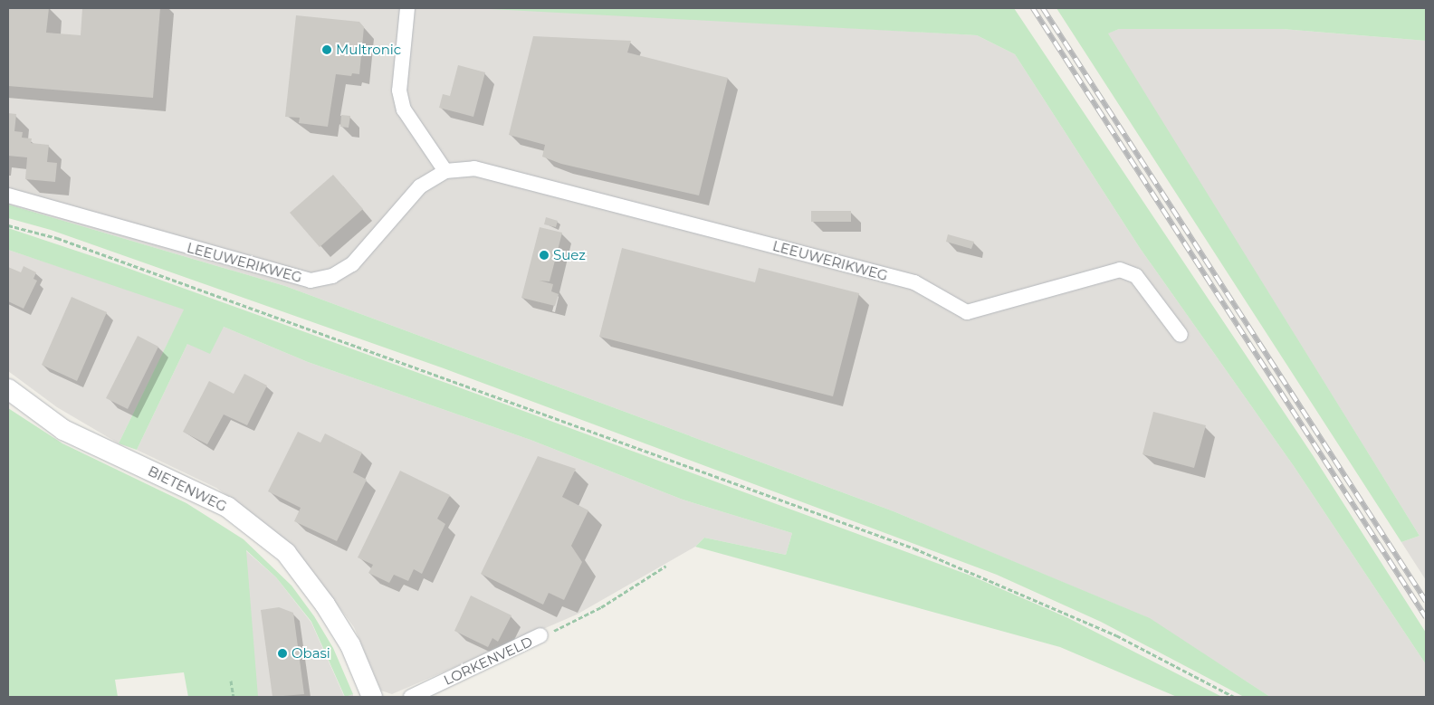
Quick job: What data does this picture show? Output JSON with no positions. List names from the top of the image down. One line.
{"streets":{"street":["LEEUWERIKWEG","BIETENWEG","LORKENVELD"]},"places":["Multronic","Suez","Obasi"]}
